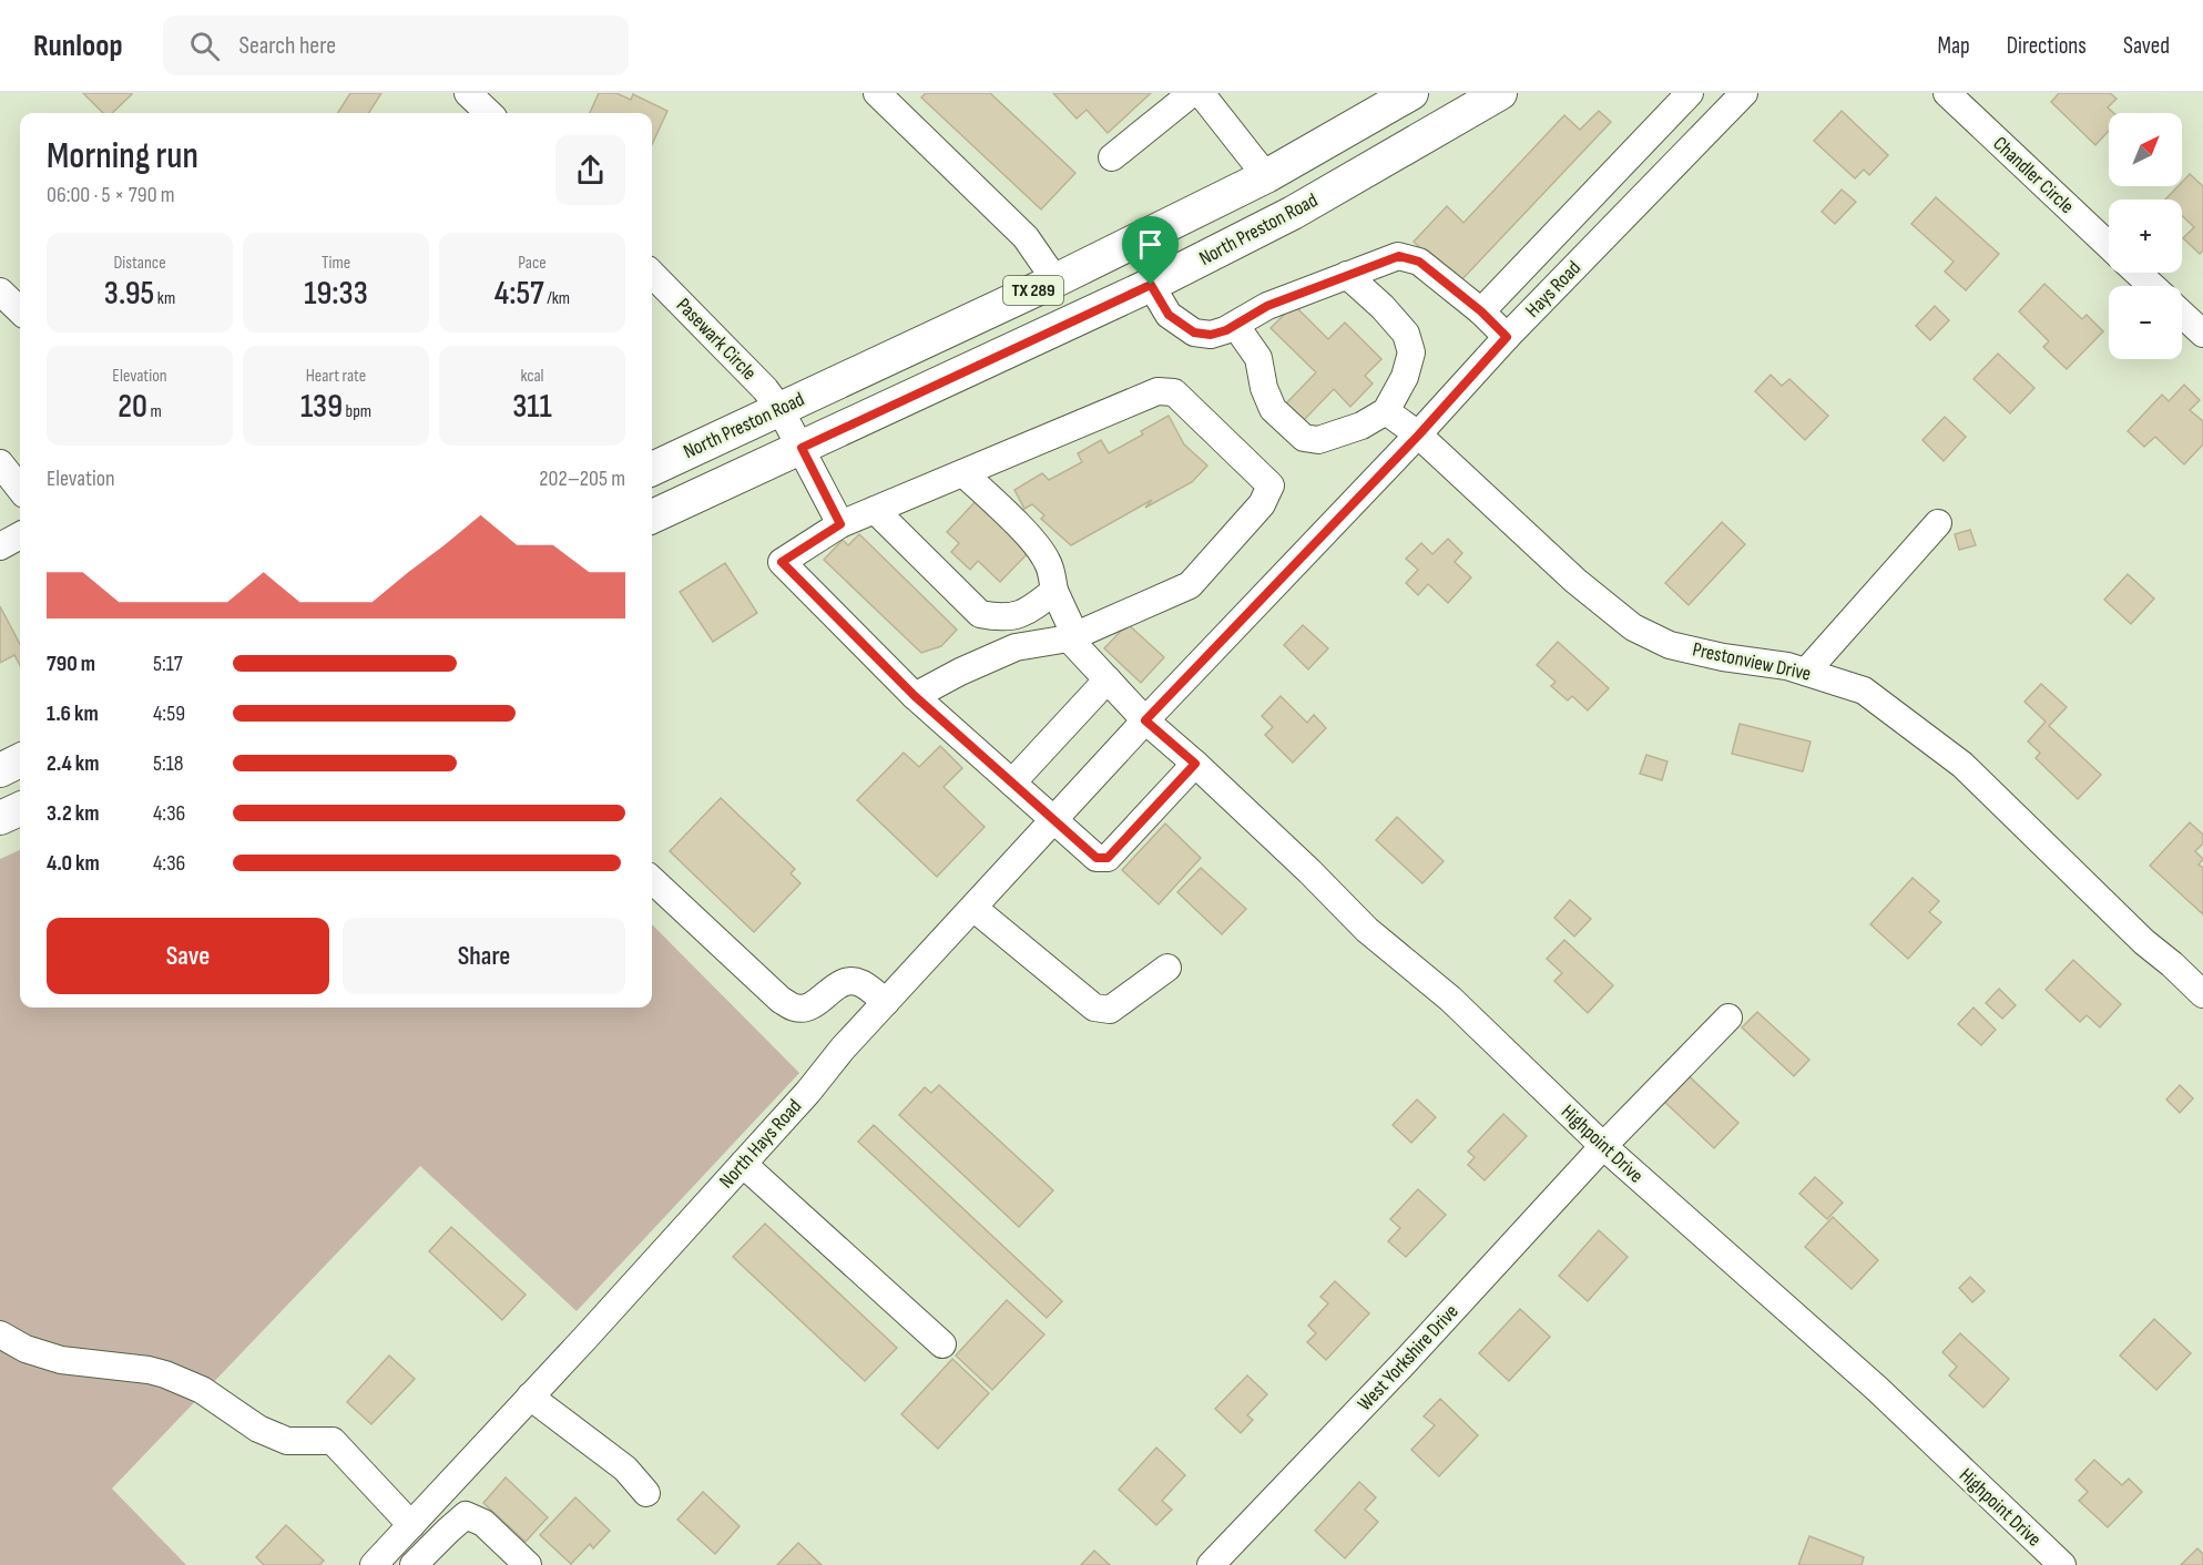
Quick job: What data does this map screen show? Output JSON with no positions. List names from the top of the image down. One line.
{"streets":{"main road":["North Preston Road","TX 289"],"street":["Chandler Circle","Hays Road","Pasewark Circle","Prestonview Drive","North Hays Road","Highpoint Drive","West Yorkshire Drive"]},"crossings":[["North Preston Road","Pasewark Circle"],["Hays Road","Prestonview Drive"],["Hays Road","North Hays Road"],["Hays Road","Highpoint Drive"],["North Hays Road","Highpoint Drive"],["Highpoint Drive","West Yorkshire Drive"]],"north":"top right","page":{"header":"Runloop","search":"Search here","nav":["Map","Directions","Saved"],"map_buttons":["+","−"],"heading":["Morning run","06:00 · 5 × 790 m"],"stats":[["Distance","3.95 km"],["Time","19:33"],["Pace","4:57 /km"],["Elevation","20 m"],["Heart rate","139 bpm"],["kcal","311"]],"chart":["Elevation","202–205 m"],"list":[{"name":"790 m","note":"5:17"},{"name":"1.6 km","note":"4:59"},{"name":"2.4 km","note":"5:18"},{"name":"3.2 km","note":"4:36"},{"name":"4.0 km","note":"4:36"}],"buttons":["Save","Share"]}}
